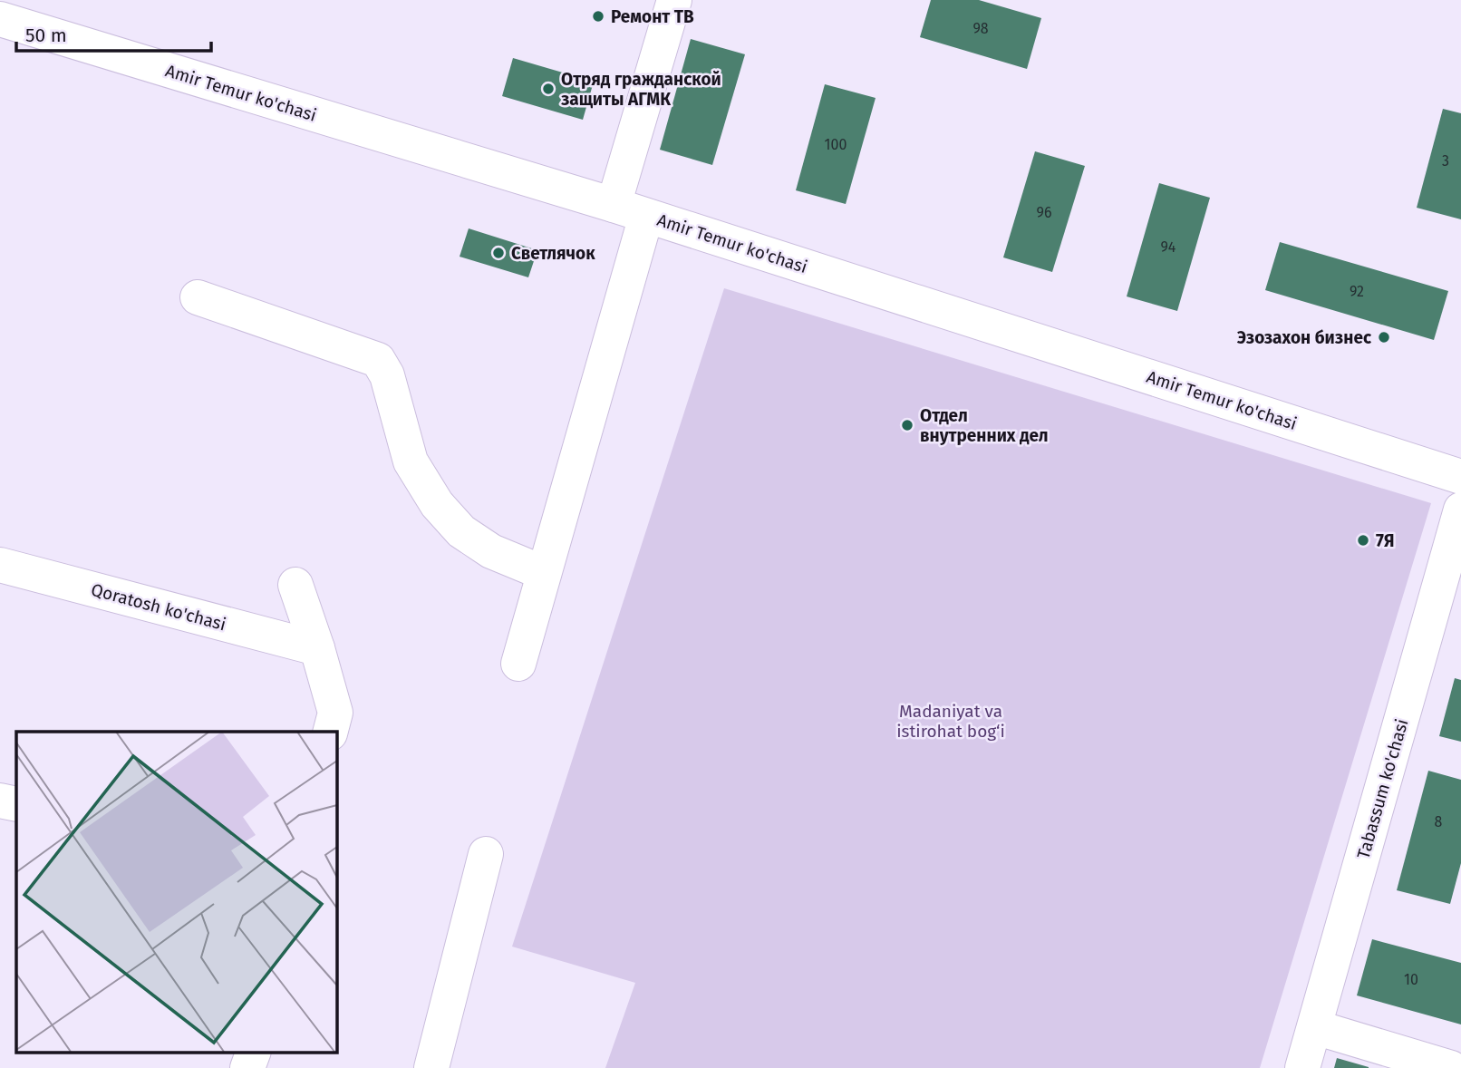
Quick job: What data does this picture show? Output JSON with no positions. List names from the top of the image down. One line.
{"streets":{"street":["Amir Temur ko'chasi","Qoratosh ko'chasi","Tabassum ko'chasi"]},"parks":["Madaniyat va istirohat bog‘i"],"places":["Ремонт ТВ","Отряд гражданской защиты АГМК","Светлячок","Эзозахон бизнес","Отдел внутренних дел","7Я"],"house_numbers":["98","100","3","96","94","92","8","10"],"scale_bar":"50 m"}
